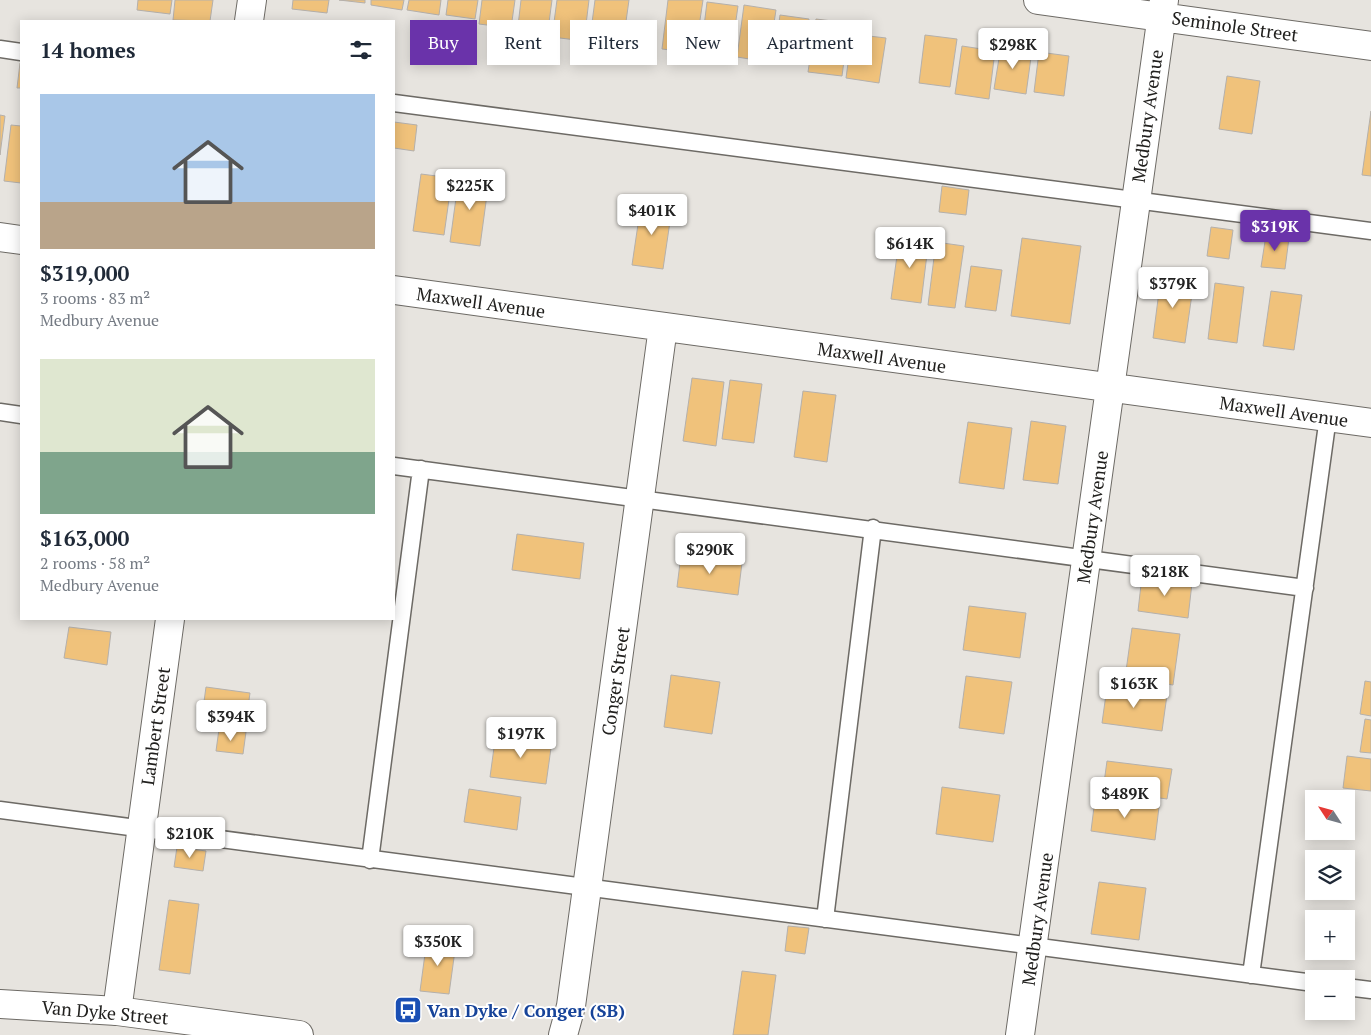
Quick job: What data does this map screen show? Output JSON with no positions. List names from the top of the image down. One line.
{"streets":{"street":["Seminole Street","Medbury Avenue","Maxwell Avenue","Conger Street","Lambert Street","Van Dyke Street"]},"crossings":[["Seminole Street","Medbury Avenue"],["Medbury Avenue","Maxwell Avenue"],["Maxwell Avenue","Conger Street"],["Lambert Street","Van Dyke Street"]],"places":{"bus stop":["Van Dyke / Conger (SB)"]},"north":"top left","page":{"chip":["Buy","Rent","Filters","New","Apartment"],"heading":"14 homes","price":["$298K","$225K","$401K","$319K","$614K","$379K","$290K","$218K","$163K","$394K","$197K","$489K","$210K","$350K"],"list":[{"name":"$319,000","note":"3 rooms · 83 m² · Medbury Avenue"},{"name":"$163,000","note":"2 rooms · 58 m² · Medbury Avenue"}],"map_buttons":["+","−"]}}
